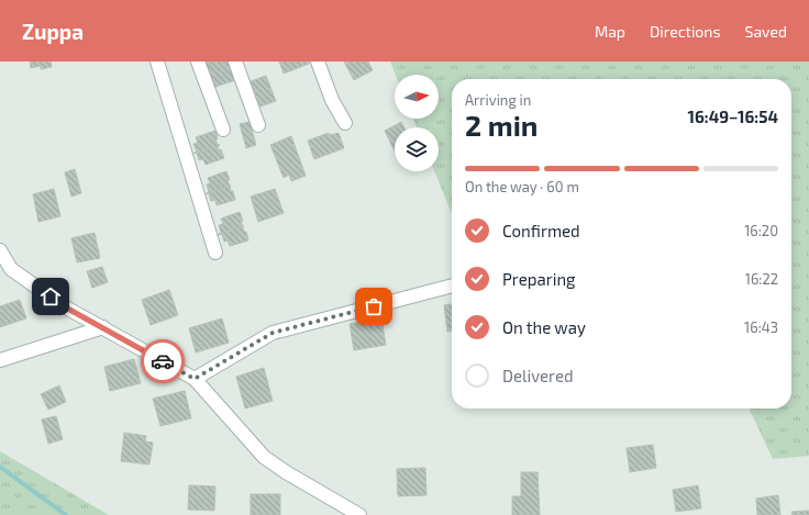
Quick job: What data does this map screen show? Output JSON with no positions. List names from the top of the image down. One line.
{"north":"right","page":{"header":"Zuppa","nav":["Map","Directions","Saved"],"heading":["2 min","Arriving in","16:49–16:54"],"bar":"On the way · 60 m","list":[["Confirmed","16:20"],["Preparing","16:22"],["On the way","16:43"],"Delivered"]}}
